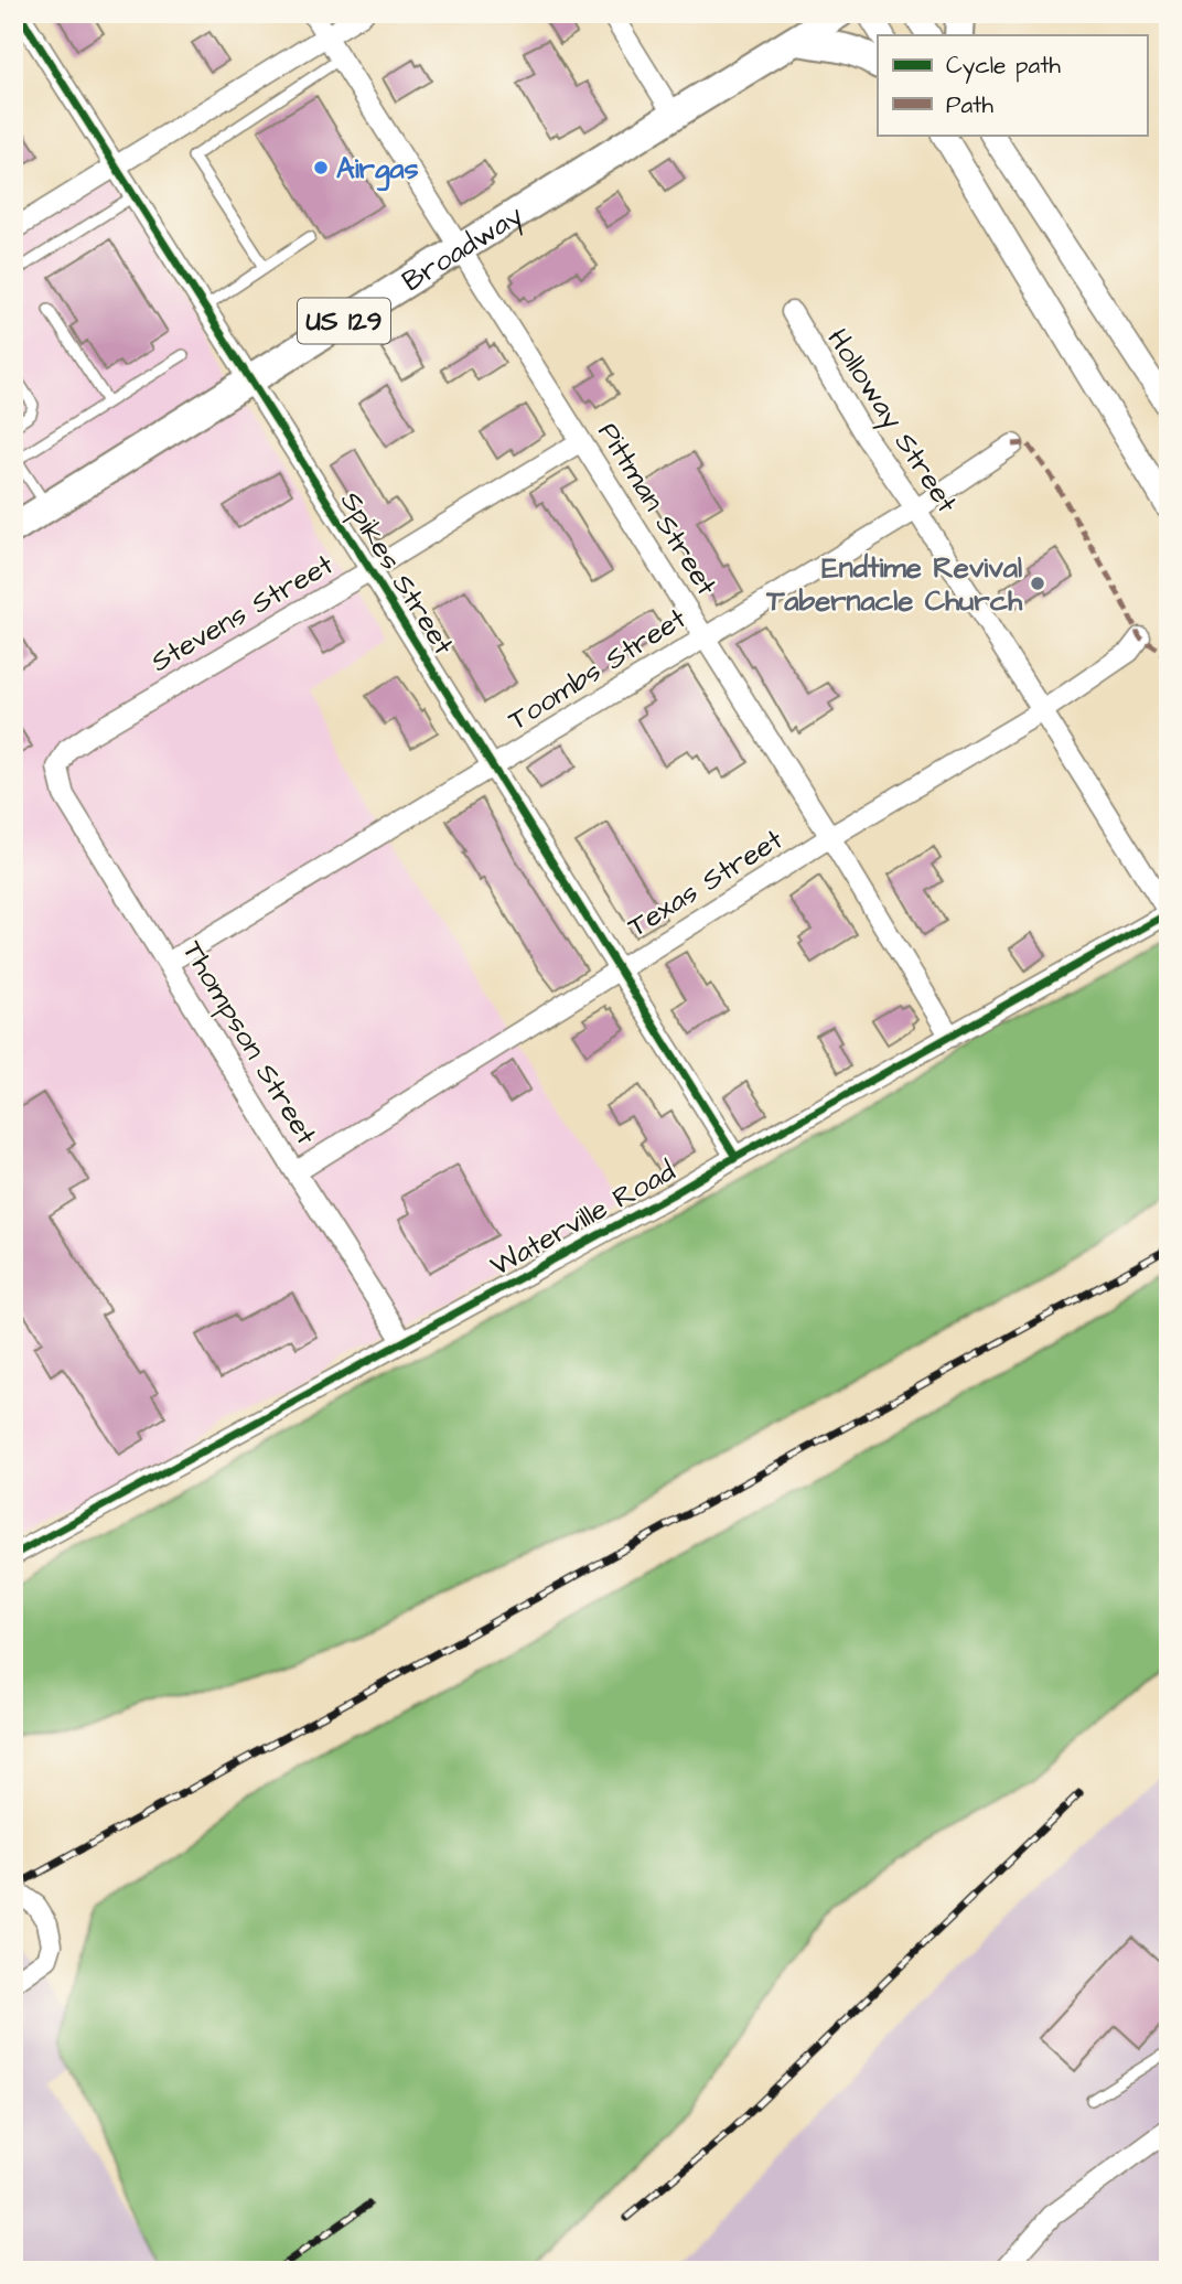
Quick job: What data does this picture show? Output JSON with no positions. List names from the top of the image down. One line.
{"streets":{"main road":["Broadway","US 129"],"street":["Holloway Street","Pittman Street","Spikes Street","Stevens Street","Toombs Street","Texas Street","Thompson Street","Waterville Road"]},"crossings":[["Broadway","US 129"],["Broadway","Pittman Street"],["Broadway","Spikes Street"],["Holloway Street","Toombs Street"],["Holloway Street","Texas Street"],["Holloway Street","Waterville Road"],["Pittman Street","Stevens Street"],["Pittman Street","Toombs Street"],["Pittman Street","Texas Street"],["Pittman Street","Waterville Road"],["Spikes Street","Stevens Street"],["Spikes Street","Toombs Street"],["Spikes Street","Texas Street"],["Spikes Street","Waterville Road"],["Stevens Street","Thompson Street"],["Toombs Street","Thompson Street"],["Texas Street","Thompson Street"],["Thompson Street","Waterville Road"]],"places":["Airgas","Endtime Revival Tabernacle Church"],"legend":["Cycle path","Path"]}
